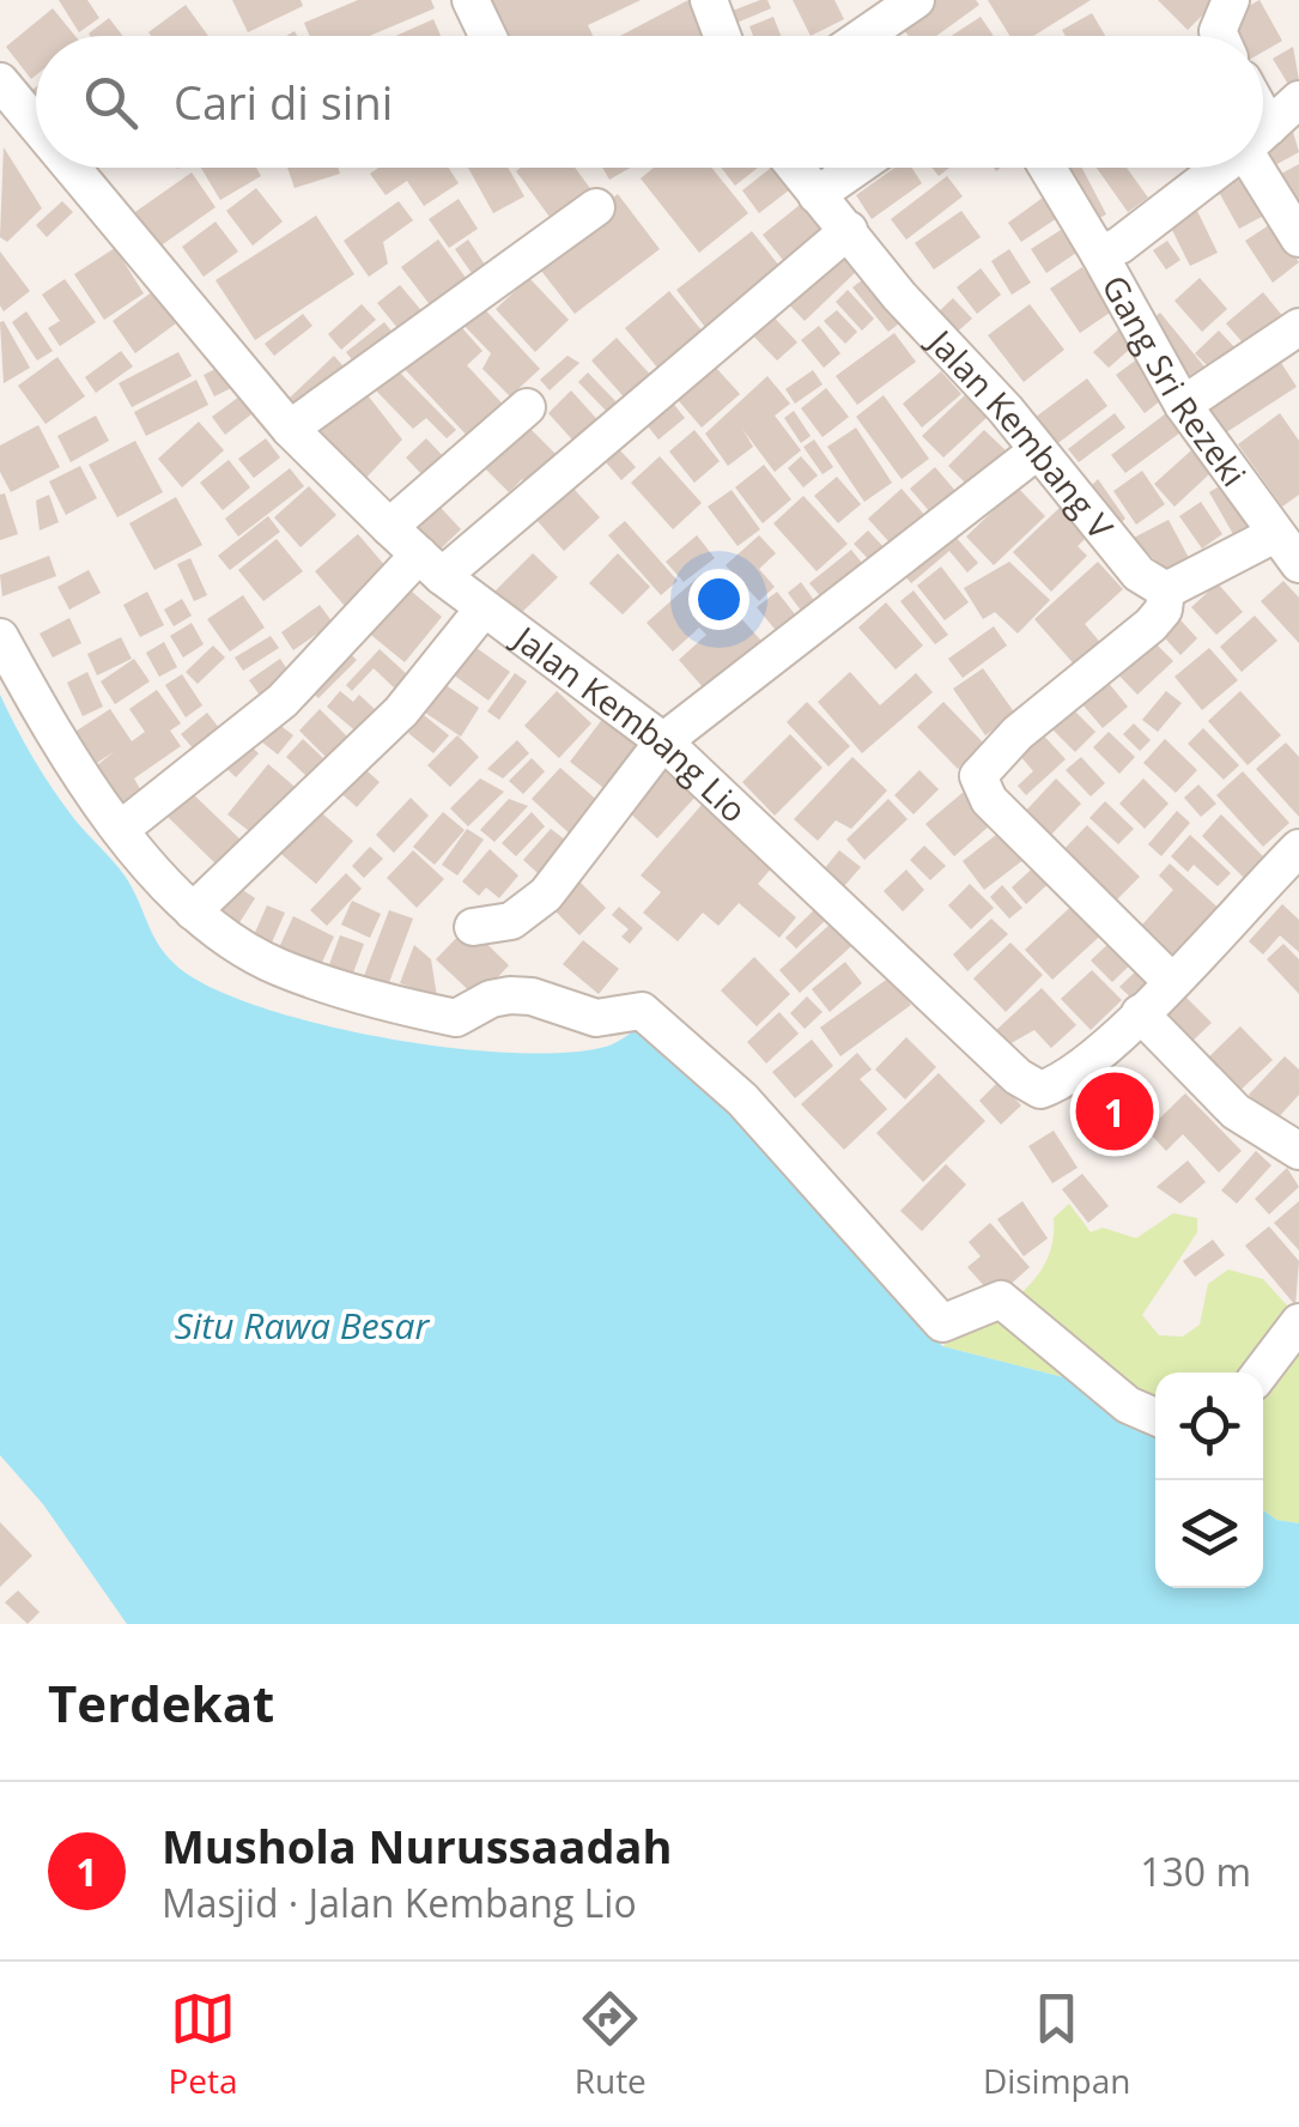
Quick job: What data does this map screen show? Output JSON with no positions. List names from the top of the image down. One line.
{"streets":{"street":["Gang Sri Rezeki","Jalan Kembang V","Jalan Kembang Lio"]},"water":["Situ Rawa Besar"],"page":{"search":"Cari di sini","pins":"1","heading":"Terdekat","list":[{"mark":"1","name":"Mushola Nurussaadah","note":"Masjid · Jalan Kembang Lio","value":"130 m"}],"nav":["Peta","Rute","Disimpan"]}}
